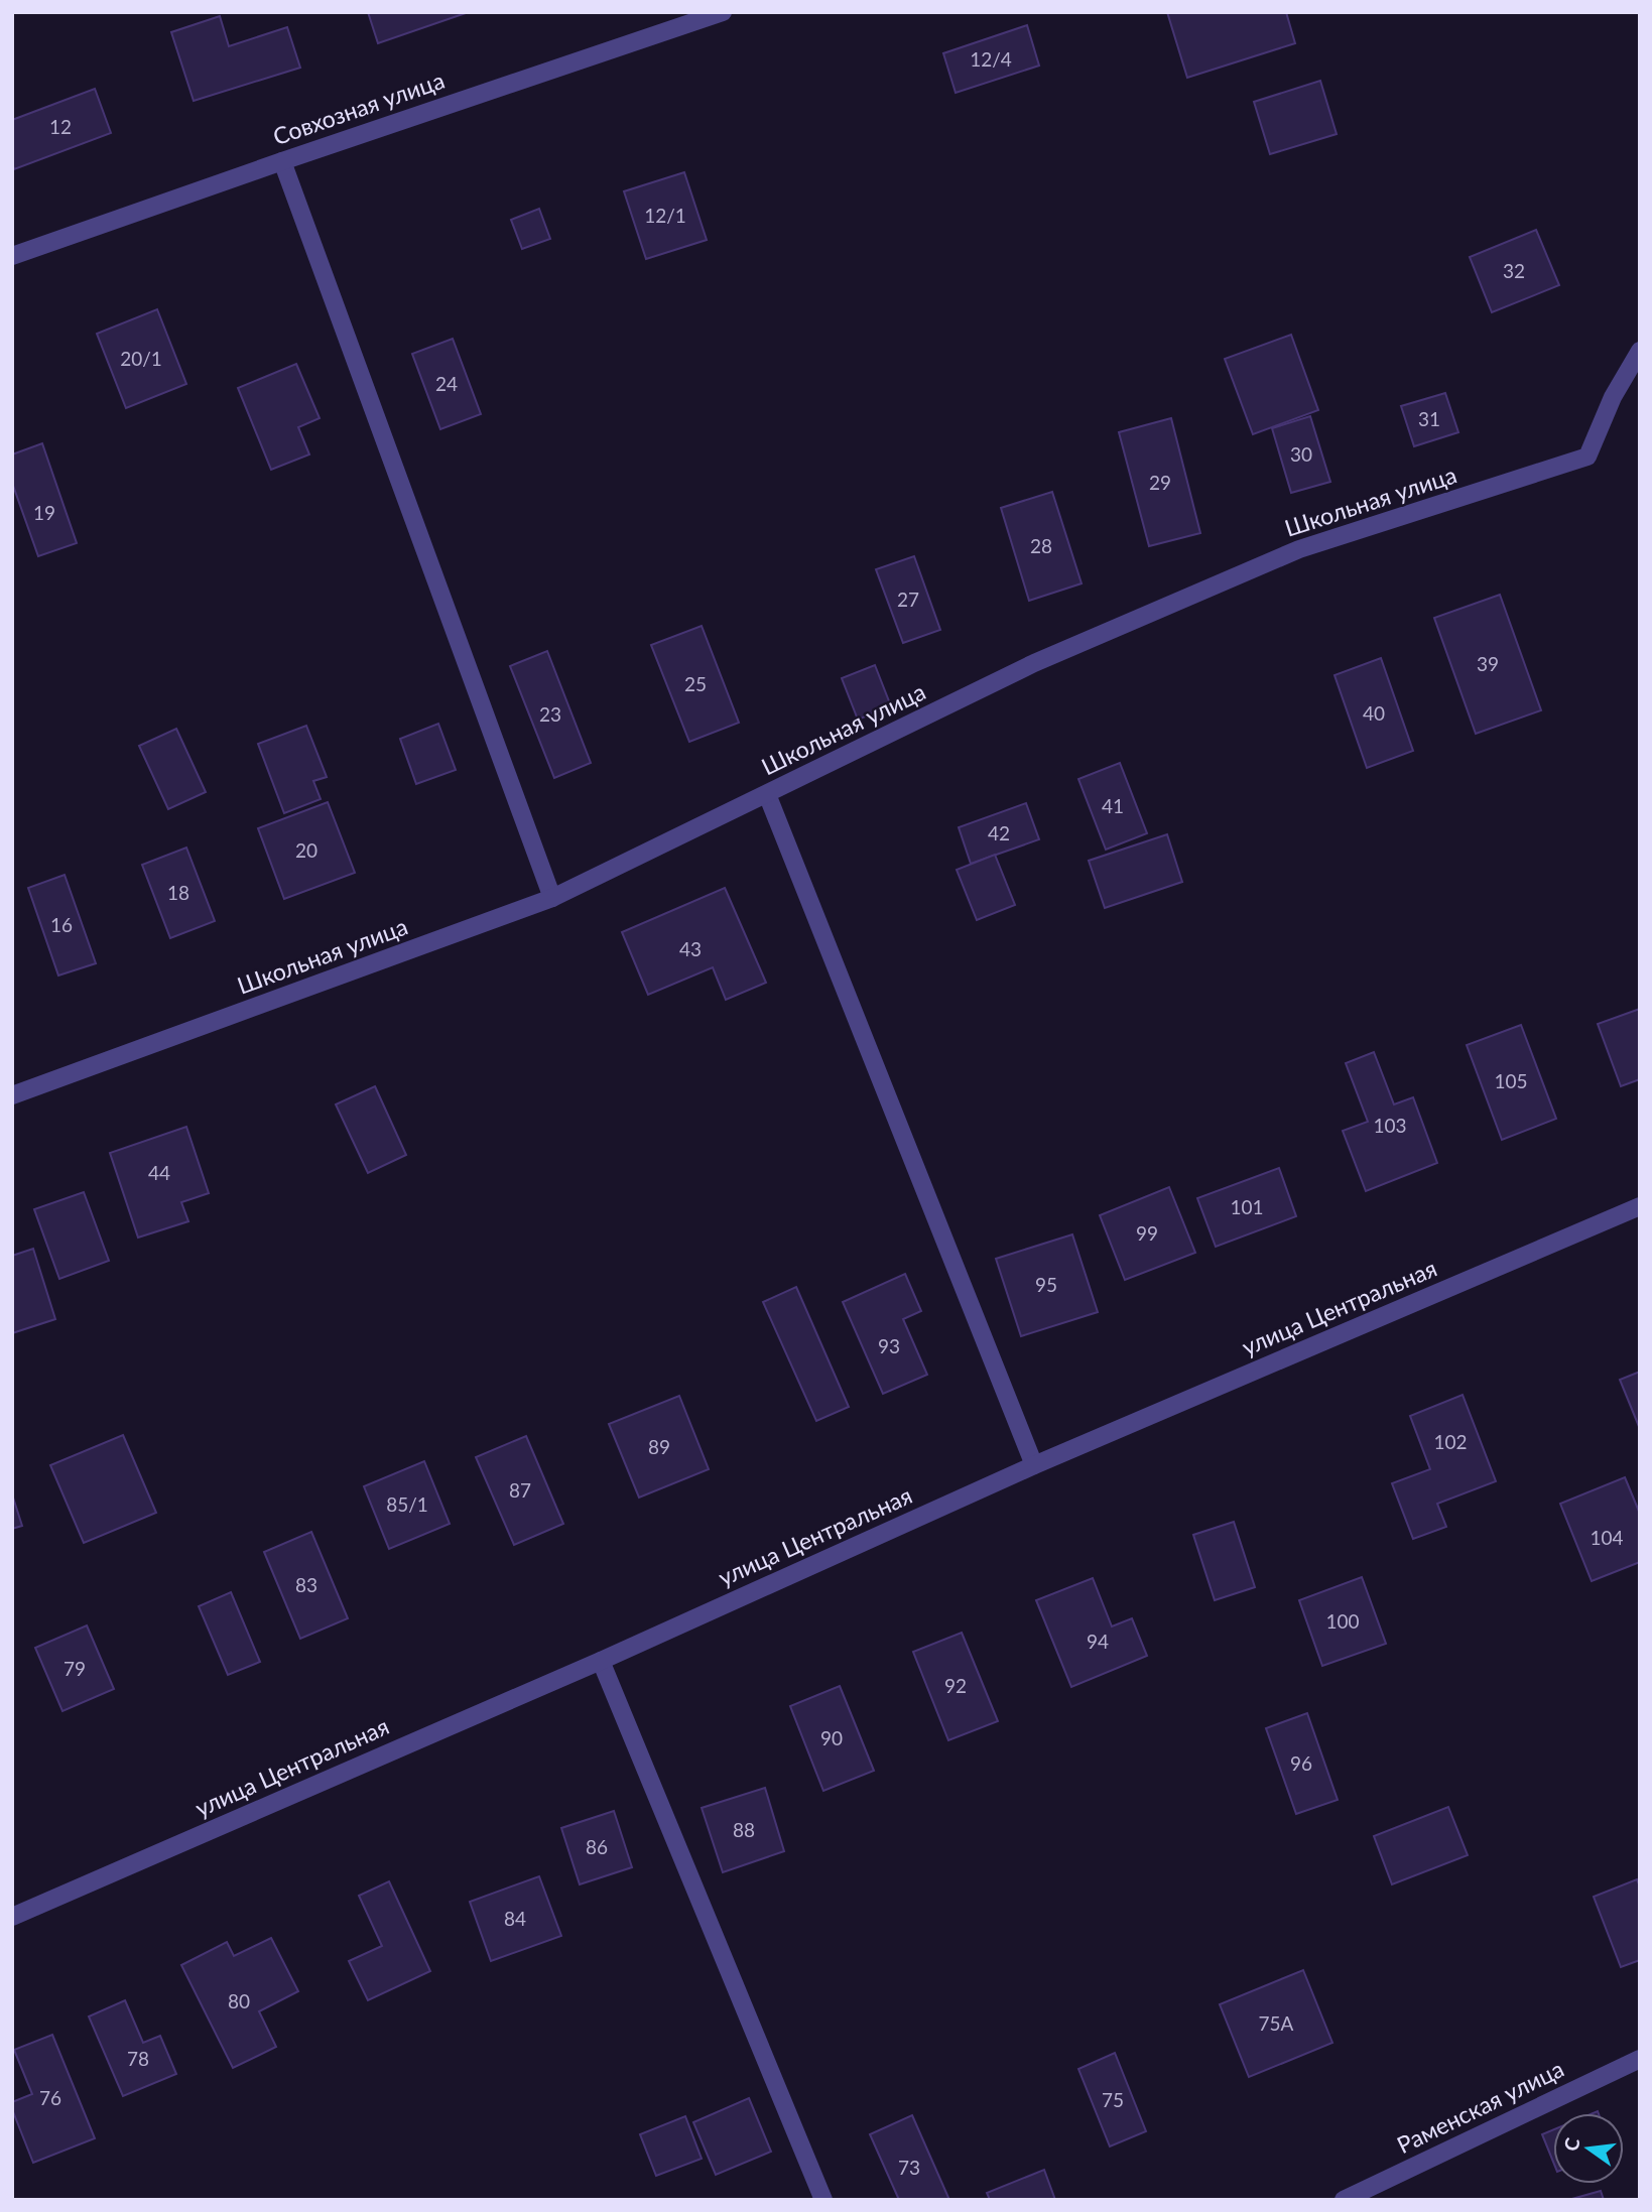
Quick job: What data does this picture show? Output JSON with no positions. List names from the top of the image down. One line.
{"streets":{"street":["Совхозная улица","Школьная улица","улица Центральная","Раменская улица"]},"house_numbers":["12/4","12","12/1","32","20/1","24","31","30","29","19","28","27","39","25","40","23","41","42","20","18","16","43","105","103","44","101","99","95","93","102","89","87","85/1","104","83","100","94","79","92","90","96","88","86","84","80","75А","78","76","75","73"],"north":"left"}
